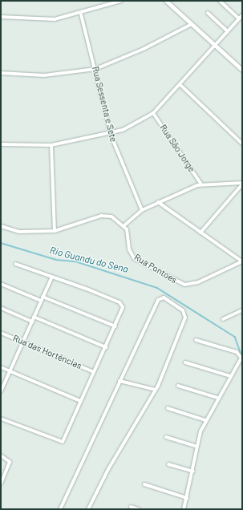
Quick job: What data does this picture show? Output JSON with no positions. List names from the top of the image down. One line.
{"streets":{"street":["Rua Sessenta e Sete","Rua São Jorge","Rua Pontoes","Rua das Hortências"]},"water":["Rio Guandu do Sena"]}
